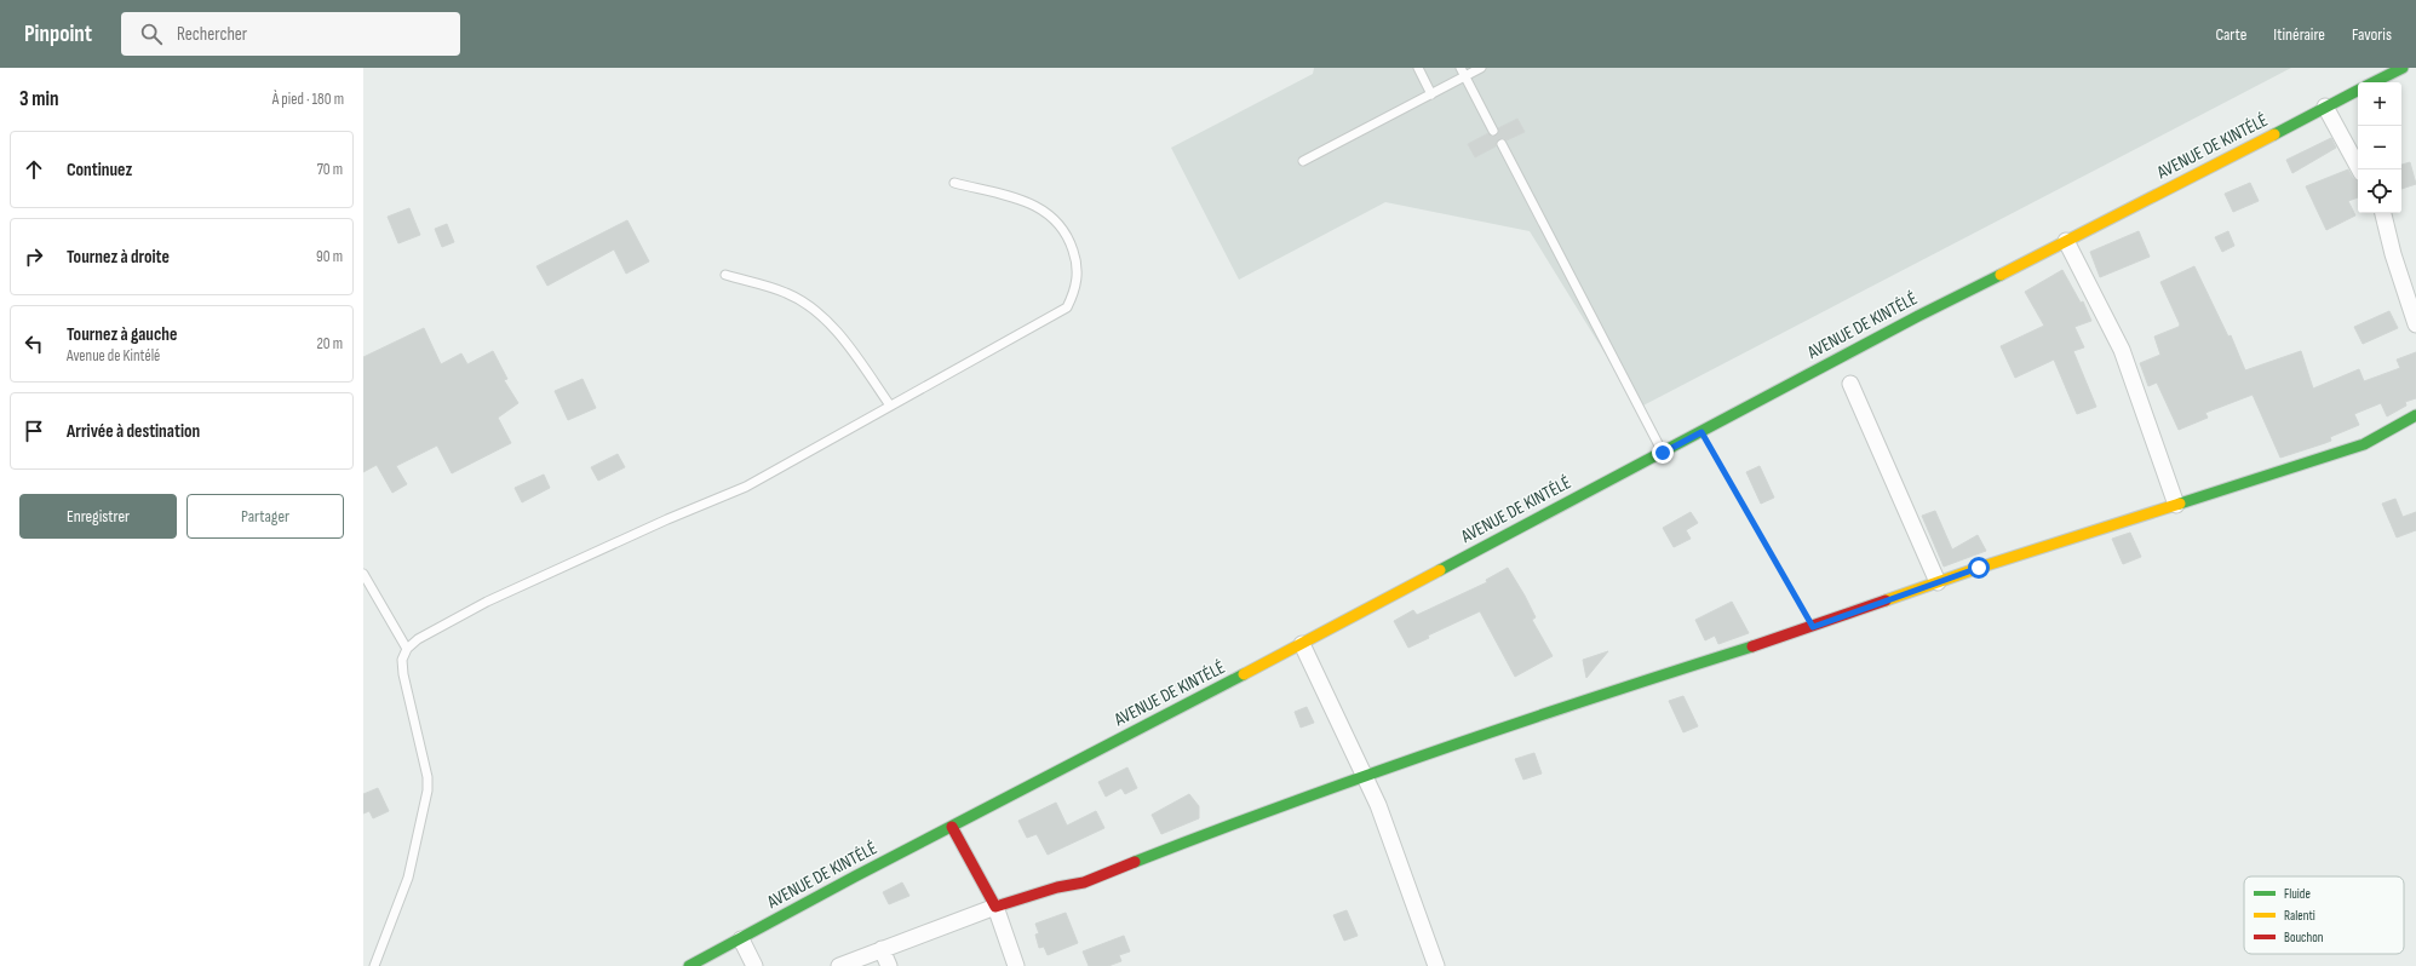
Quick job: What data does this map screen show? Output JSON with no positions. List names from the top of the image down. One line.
{"streets":{"main road":["AVENUE DE KINTÉLÉ"]},"legend":["Fluide","Ralenti","Bouchon"],"page":{"header":"Pinpoint","search":"Rechercher","nav":["Carte","Itinéraire","Favoris"],"heading":["3 min","À pied · 180 m"],"map_buttons":["+","−"],"list":[["Continuez","70 m"],["Tournez à droite","90 m"],["Tournez à gauche","Avenue de Kintélé","20 m"],"Arrivée à destination"],"buttons":["Enregistrer","Partager"]}}
